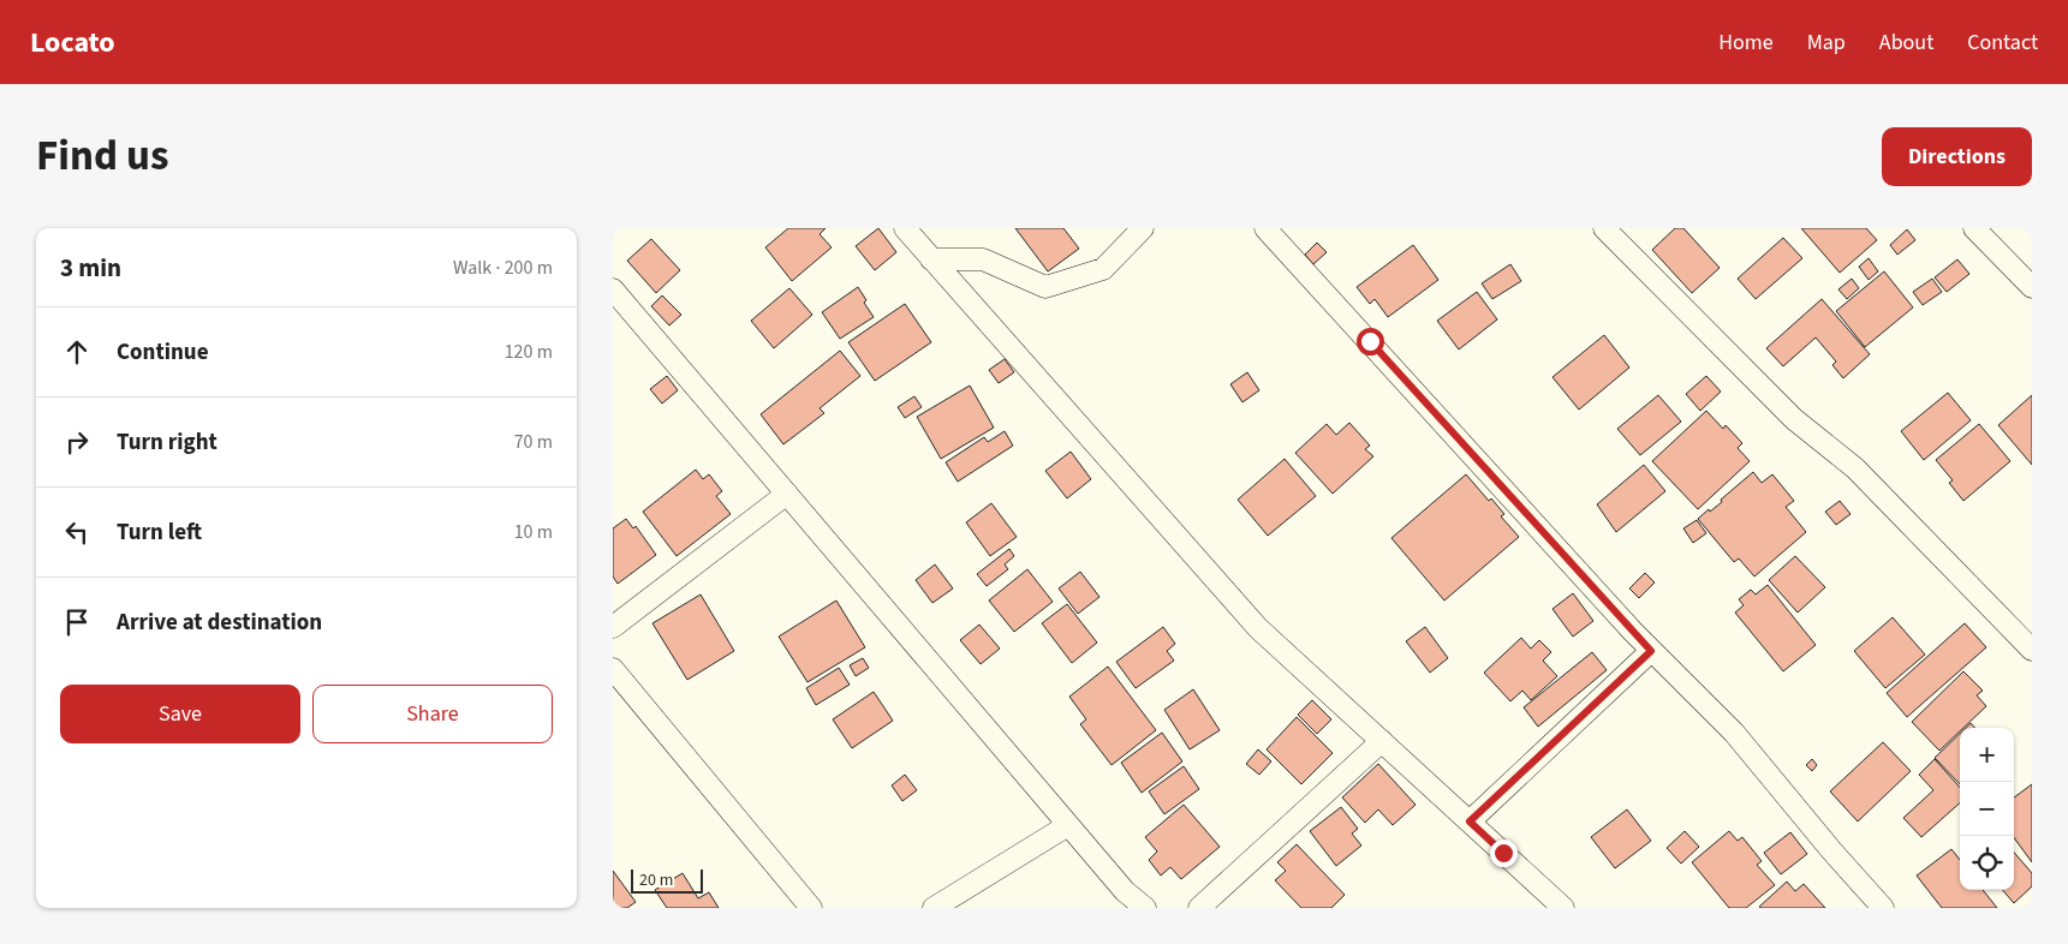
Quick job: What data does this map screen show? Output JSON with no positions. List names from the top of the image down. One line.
{"scale_bar":"20 m","page":{"header":"Locato","nav":["Home","Map","About","Contact"],"title":"Find us","buttons":["Directions",["Save","Share"]],"heading":["3 min","Walk · 200 m"],"list":[["Continue","120 m"],["Turn right","70 m"],["Turn left","10 m"],"Arrive at destination"],"map_buttons":["+","−"],"scale":"20 m"}}
